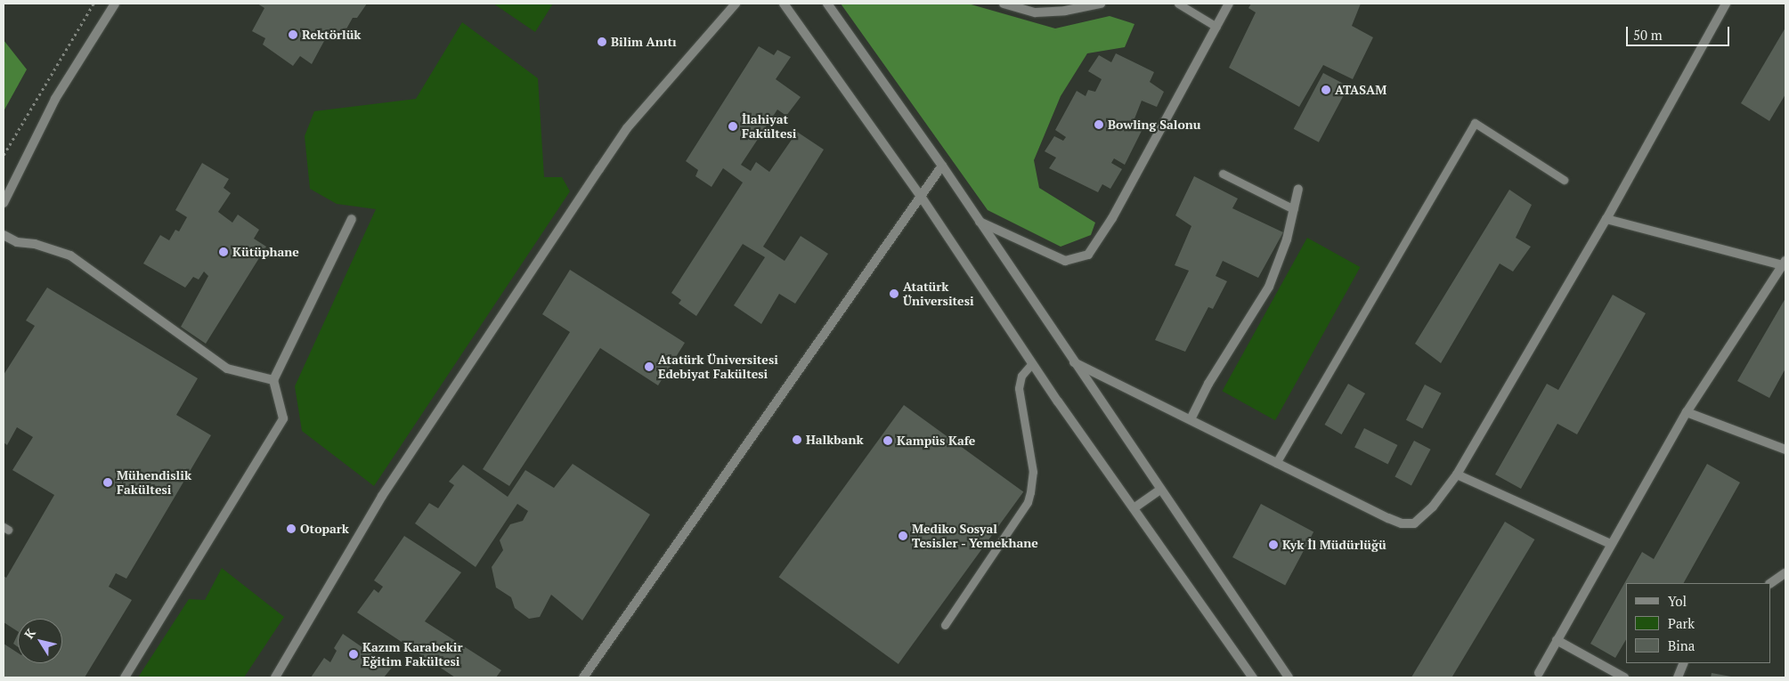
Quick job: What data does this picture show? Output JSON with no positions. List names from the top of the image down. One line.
{"places":["Rektörlük","Bilim Anıtı","ATASAM","Bowling Salonu","İlahiyat Fakültesi","Kütüphane","Atatürk Üniversitesi","Atatürk Üniversitesi Edebiyat Fakültesi","Halkbank","Kampüs Kafe","Mühendislik Fakültesi","Otopark","Mediko Sosyal Tesisler - Yemekhane","Kyk İl Müdürlüğü","Kazım Karabekir Eğitim Fakültesi"],"legend":["Yol","Park","Bina"],"scale_bar":"50 m","north":"top left"}
